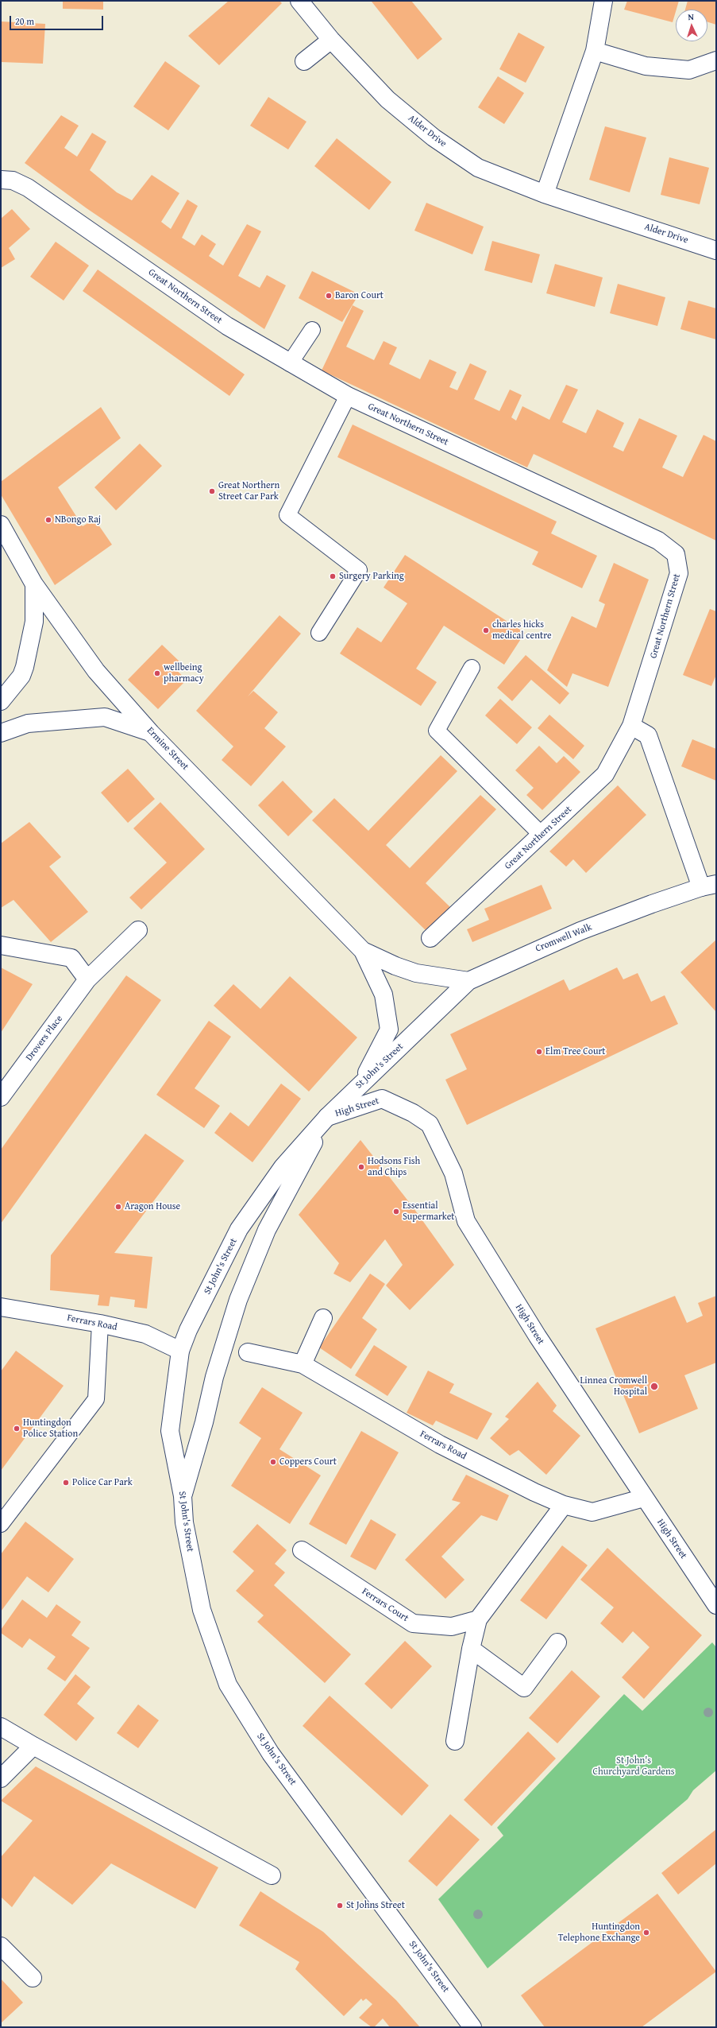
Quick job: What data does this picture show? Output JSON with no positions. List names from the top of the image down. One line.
{"streets":{"street":["Alder Drive","Great Northern Street","Ermine Street","Cromwell Walk","Drovers Place","St John's Street","High Street","Ferrars Road","Ferrars Court"]},"crossings":[["Ermine Street","Cromwell Walk"],["Ermine Street","St John's Street"],["Cromwell Walk","St John's Street"],["St John's Street","High Street"],["St John's Street","Ferrars Road"],["High Street","Ferrars Road"]],"parks":["St John's Churchyard Gardens"],"places":["Baron Court","Great Northern Street Car Park","NBongo Raj","Surgery Parking","charles hicks medical centre","wellbeing pharmacy","Elm Tree Court","Hodsons Fish and Chips","Aragon House","Essential Supermarket","Linnea Cromwell Hospital","Huntingdon Police Station","Coppers Court","Police Car Park","St Johns Street","Huntingdon Telephone Exchange"],"scale_bar":"20 m","north":"top"}
